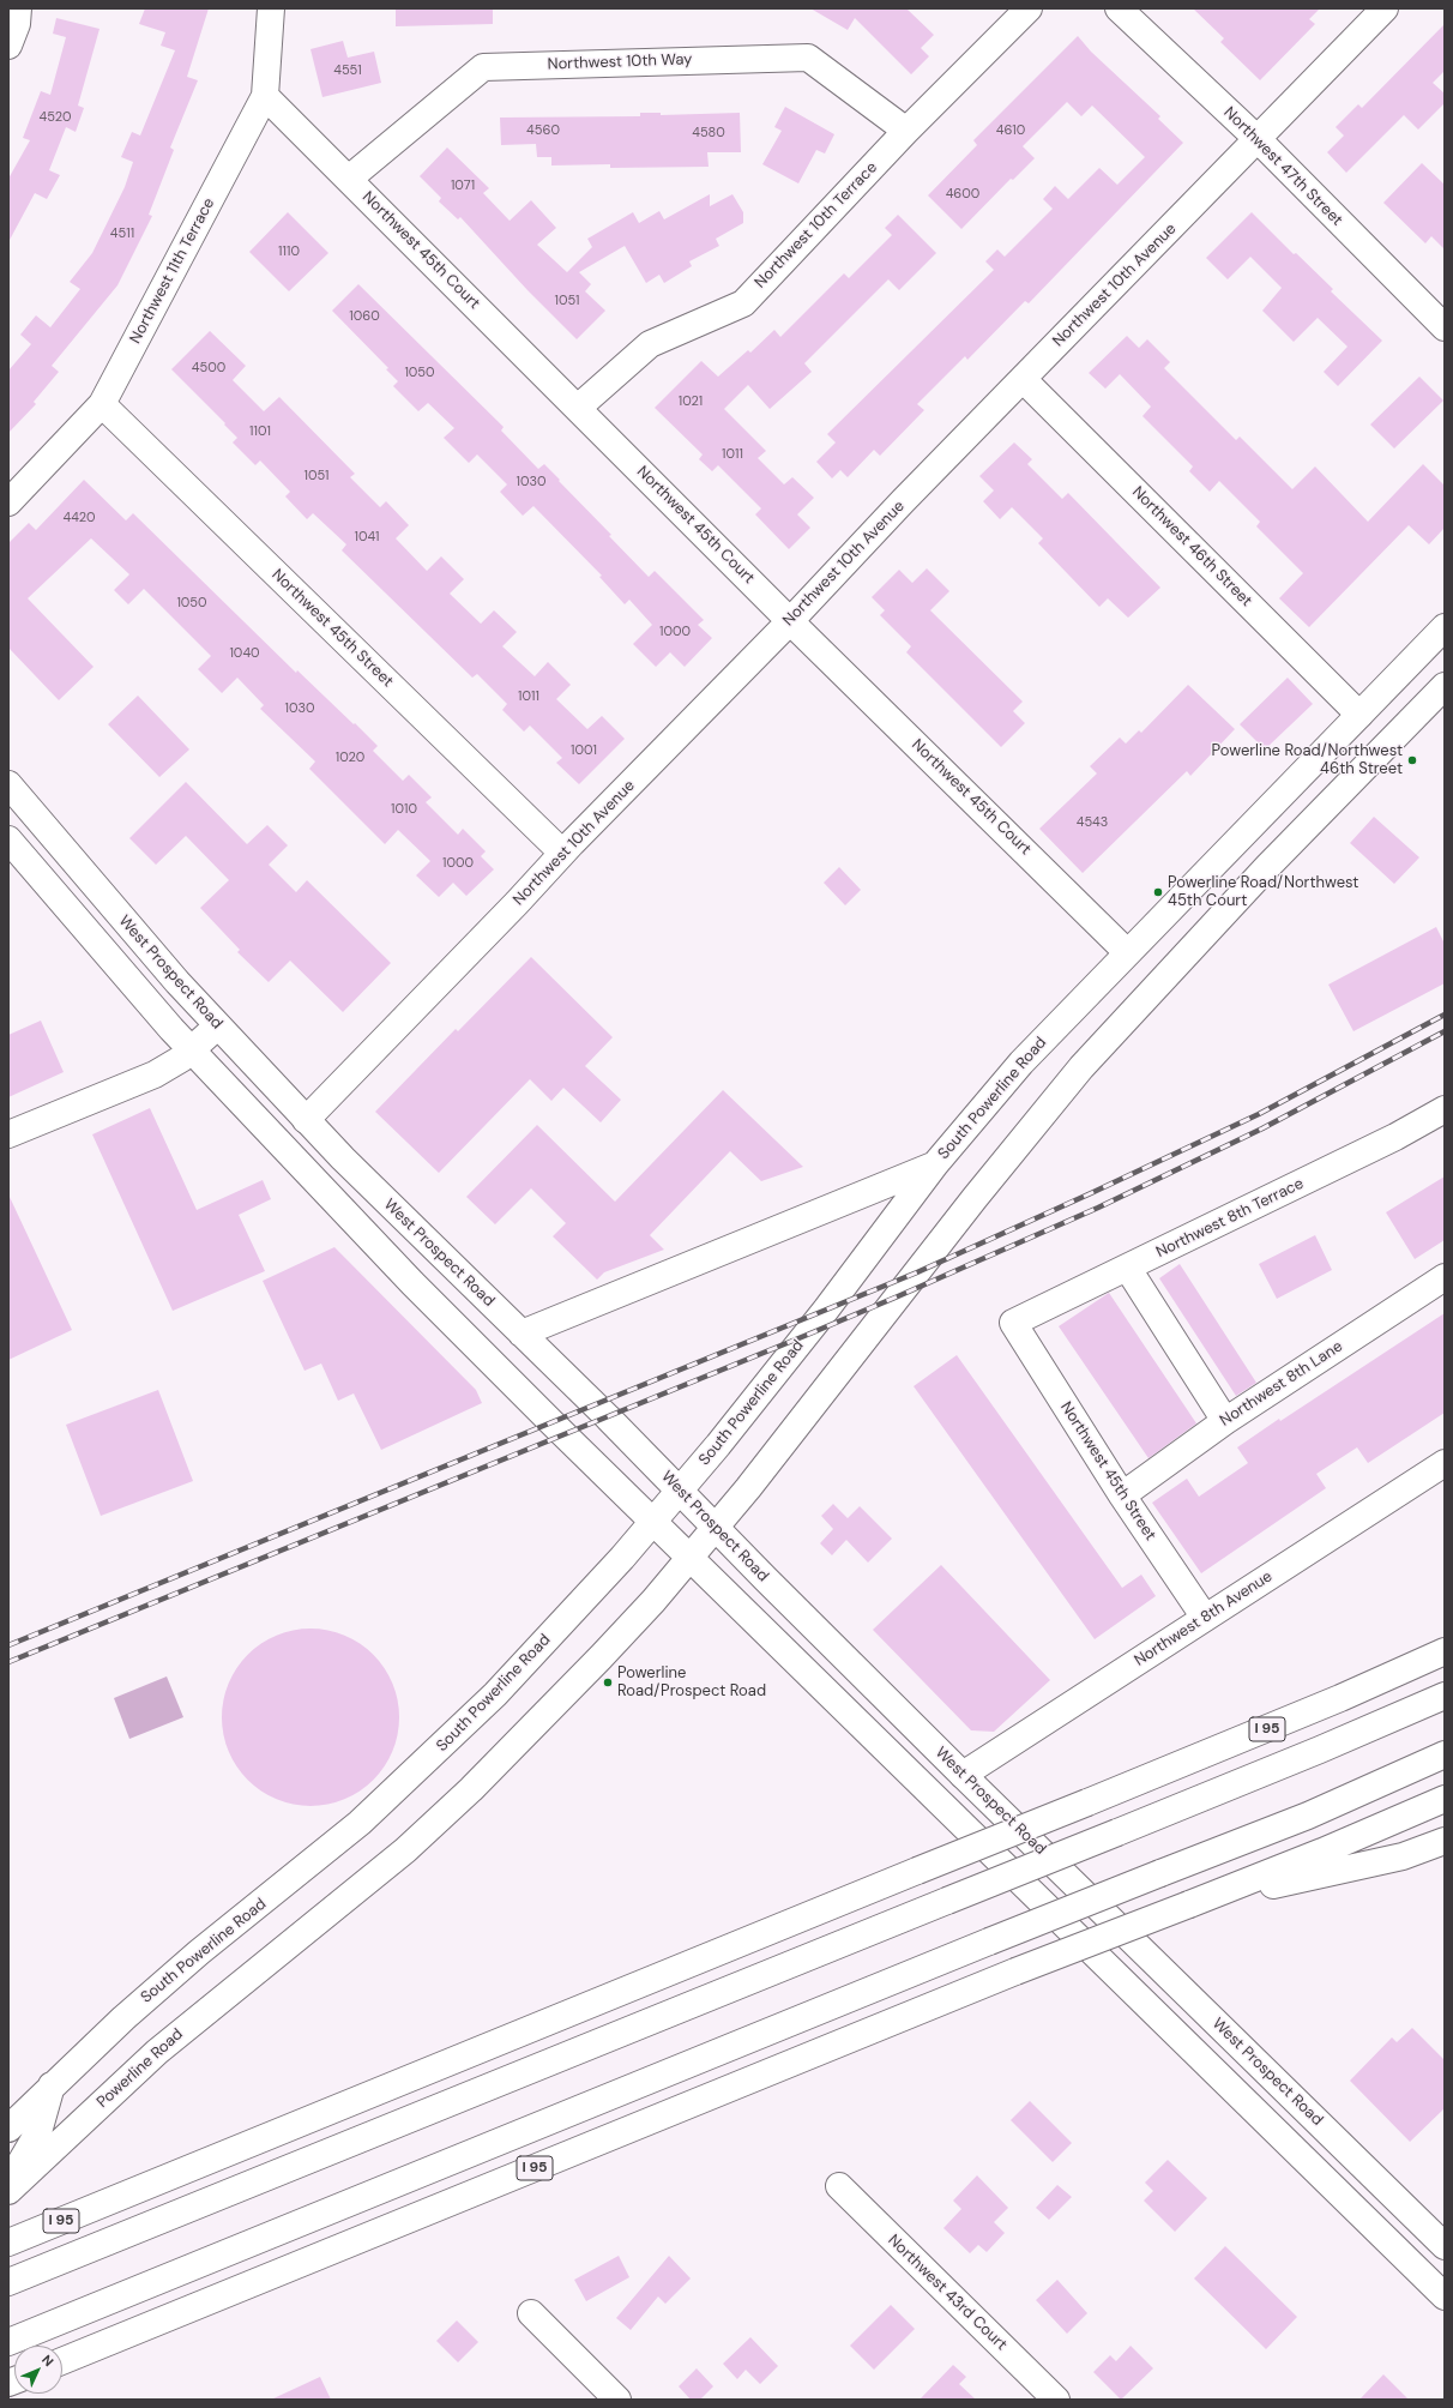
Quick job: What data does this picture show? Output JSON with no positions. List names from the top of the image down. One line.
{"streets":{"main road":["Northwest 10th Way","Northwest 47th Street","Northwest 10th Terrace","Northwest 45th Court","Northwest 11th Terrace","Northwest 10th Avenue","Northwest 46th Street","Northwest 45th Street","West Prospect Road","South Powerline Road","Northwest 8th Terrace","Northwest 8th Lane","Northwest 8th Avenue","I 95","Powerline Road","Northwest 43rd Court"]},"crossings":[["Northwest 10th Way","Northwest 10th Terrace"],["Northwest 10th Way","Northwest 45th Court"],["Northwest 47th Street","Northwest 10th Avenue"],["Northwest 10th Terrace","Northwest 45th Court"],["Northwest 45th Court","Northwest 11th Terrace"],["Northwest 45th Court","Northwest 10th Avenue"],["Northwest 45th Court","South Powerline Road"],["Northwest 11th Terrace","Northwest 45th Street"],["Northwest 10th Avenue","Northwest 46th Street"],["Northwest 10th Avenue","Northwest 45th Street"],["Northwest 10th Avenue","West Prospect Road"],["Northwest 46th Street","South Powerline Road"],["Northwest 45th Street","Northwest 8th Terrace"],["Northwest 45th Street","Northwest 8th Lane"],["Northwest 45th Street","Northwest 8th Avenue"],["West Prospect Road","South Powerline Road"],["West Prospect Road","Northwest 8th Avenue"]],"places":["Powerline Road/Northwest 46th Street","Powerline Road/Northwest 45th Court","Powerline Road/Prospect Road"],"house_numbers":["4551","4520","4560","4610","4580","1071","4600","4511","1110","1051","1060","4500","1050","1021","1101","1011","1051","1030","4420","1041","1050","1000","1040","1011","1030","1001","1020","1010","4543","1000"],"north":"top right"}
